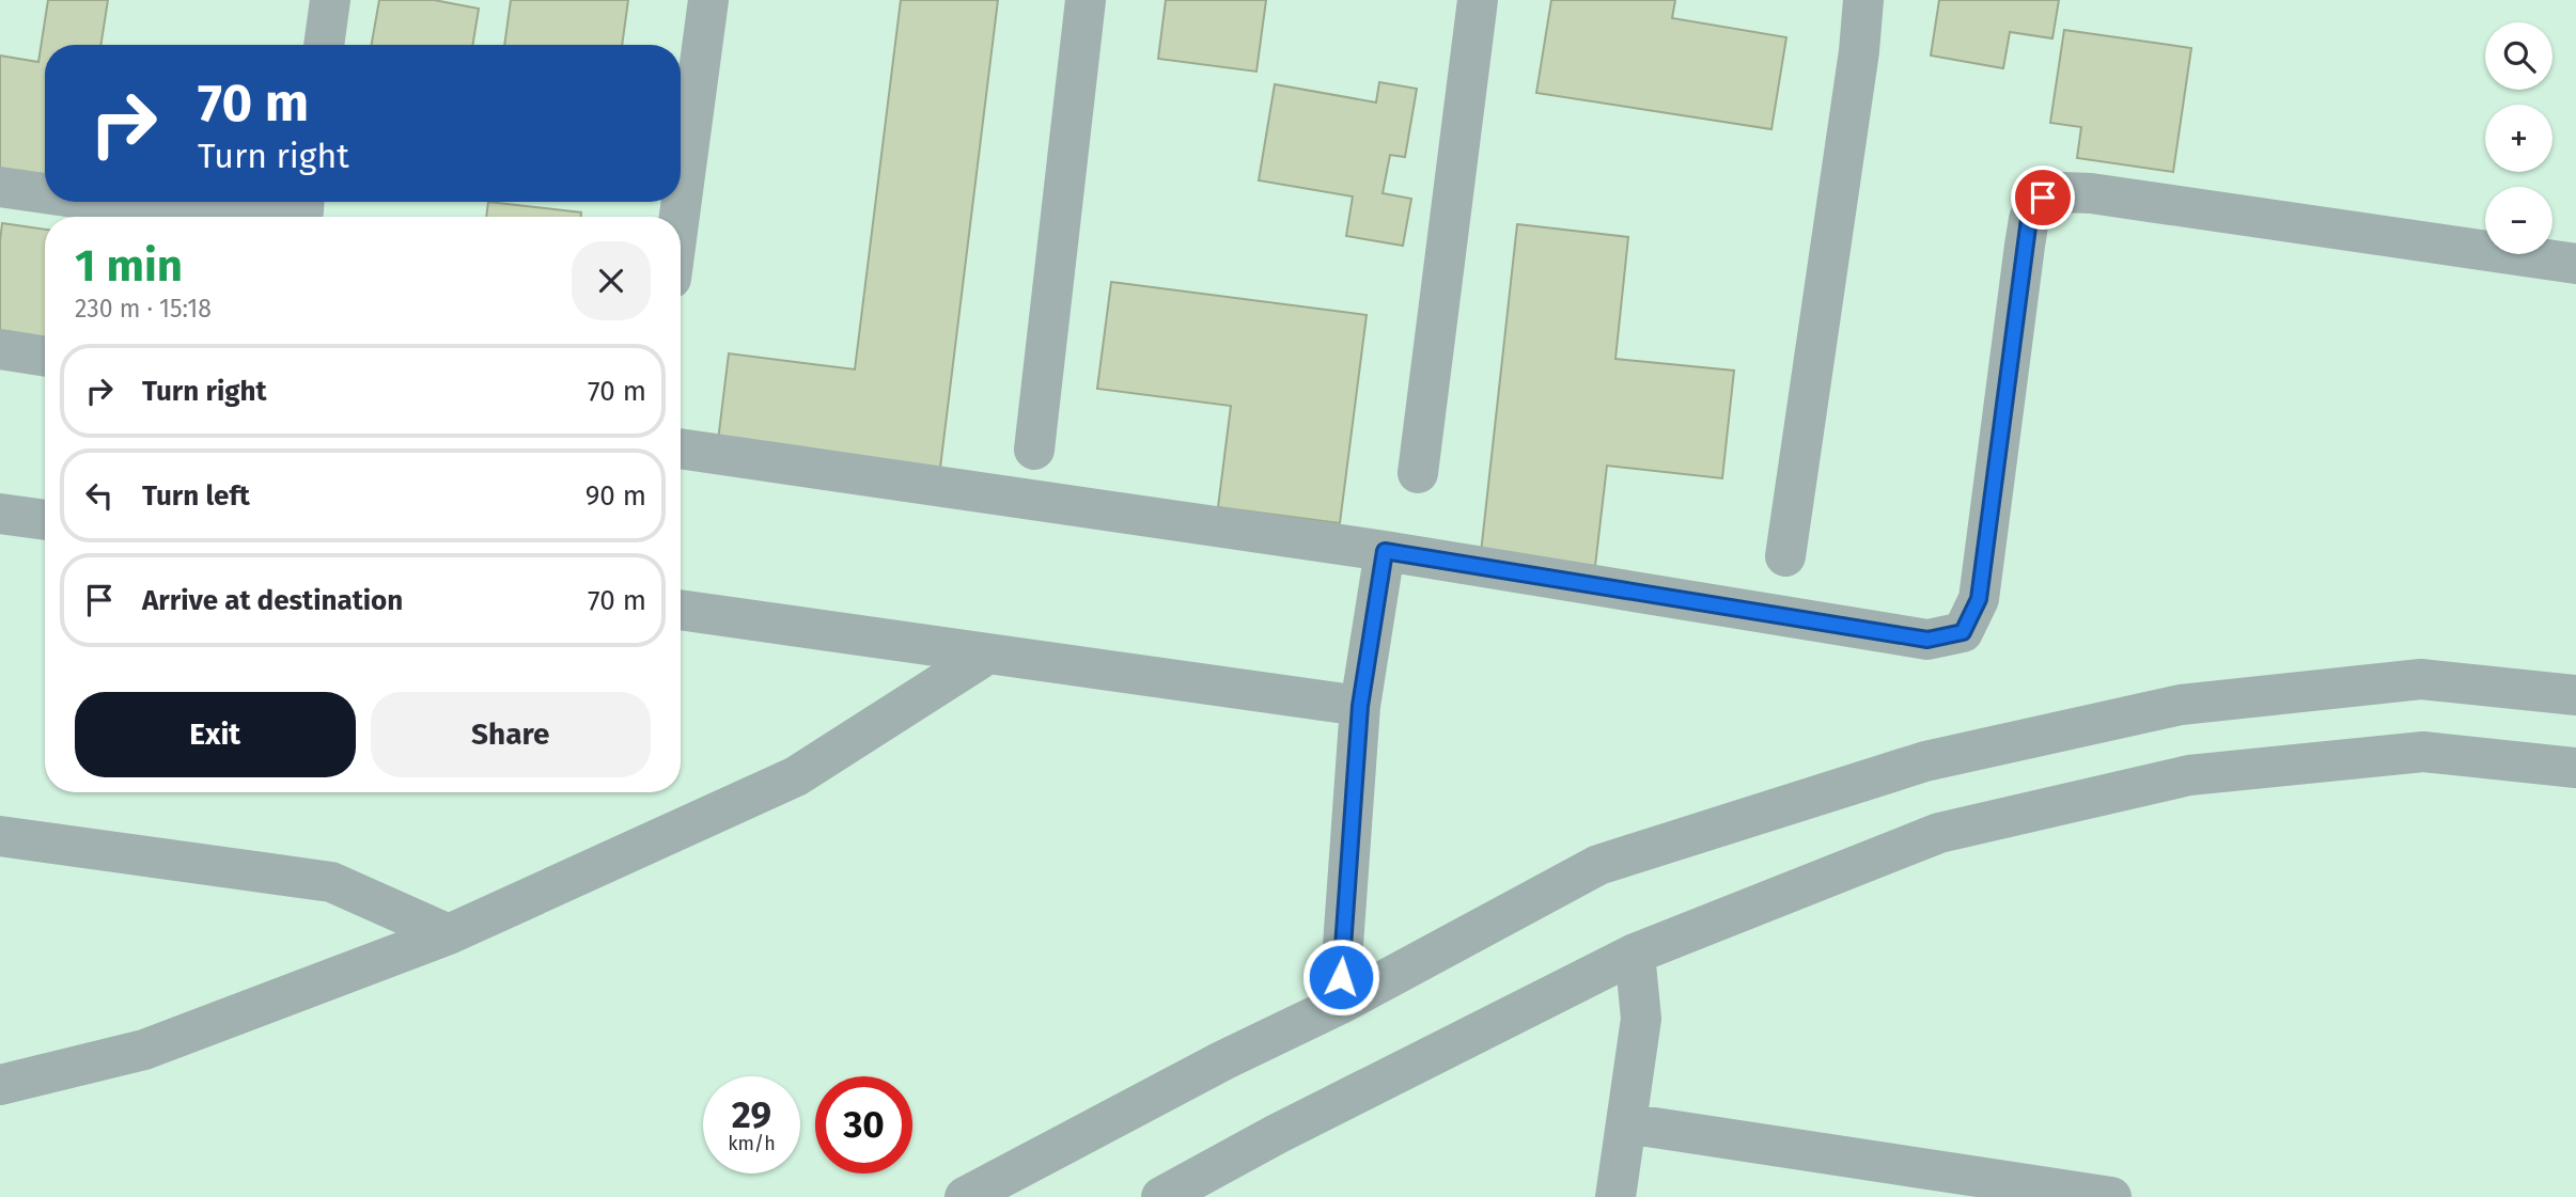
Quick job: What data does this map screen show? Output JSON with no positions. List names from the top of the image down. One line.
{"page":{"map_buttons":["+","−"],"turn":["70 m","Turn right"],"heading":["1 min","230 m · 15:18"],"list":[{"name":"Turn right","value":"70 m"},{"name":"Turn left","value":"90 m"},{"name":"Arrive at destination","value":"70 m"}],"buttons":["Exit","Share"],"speed":"29 km/h","limit":"30"}}
